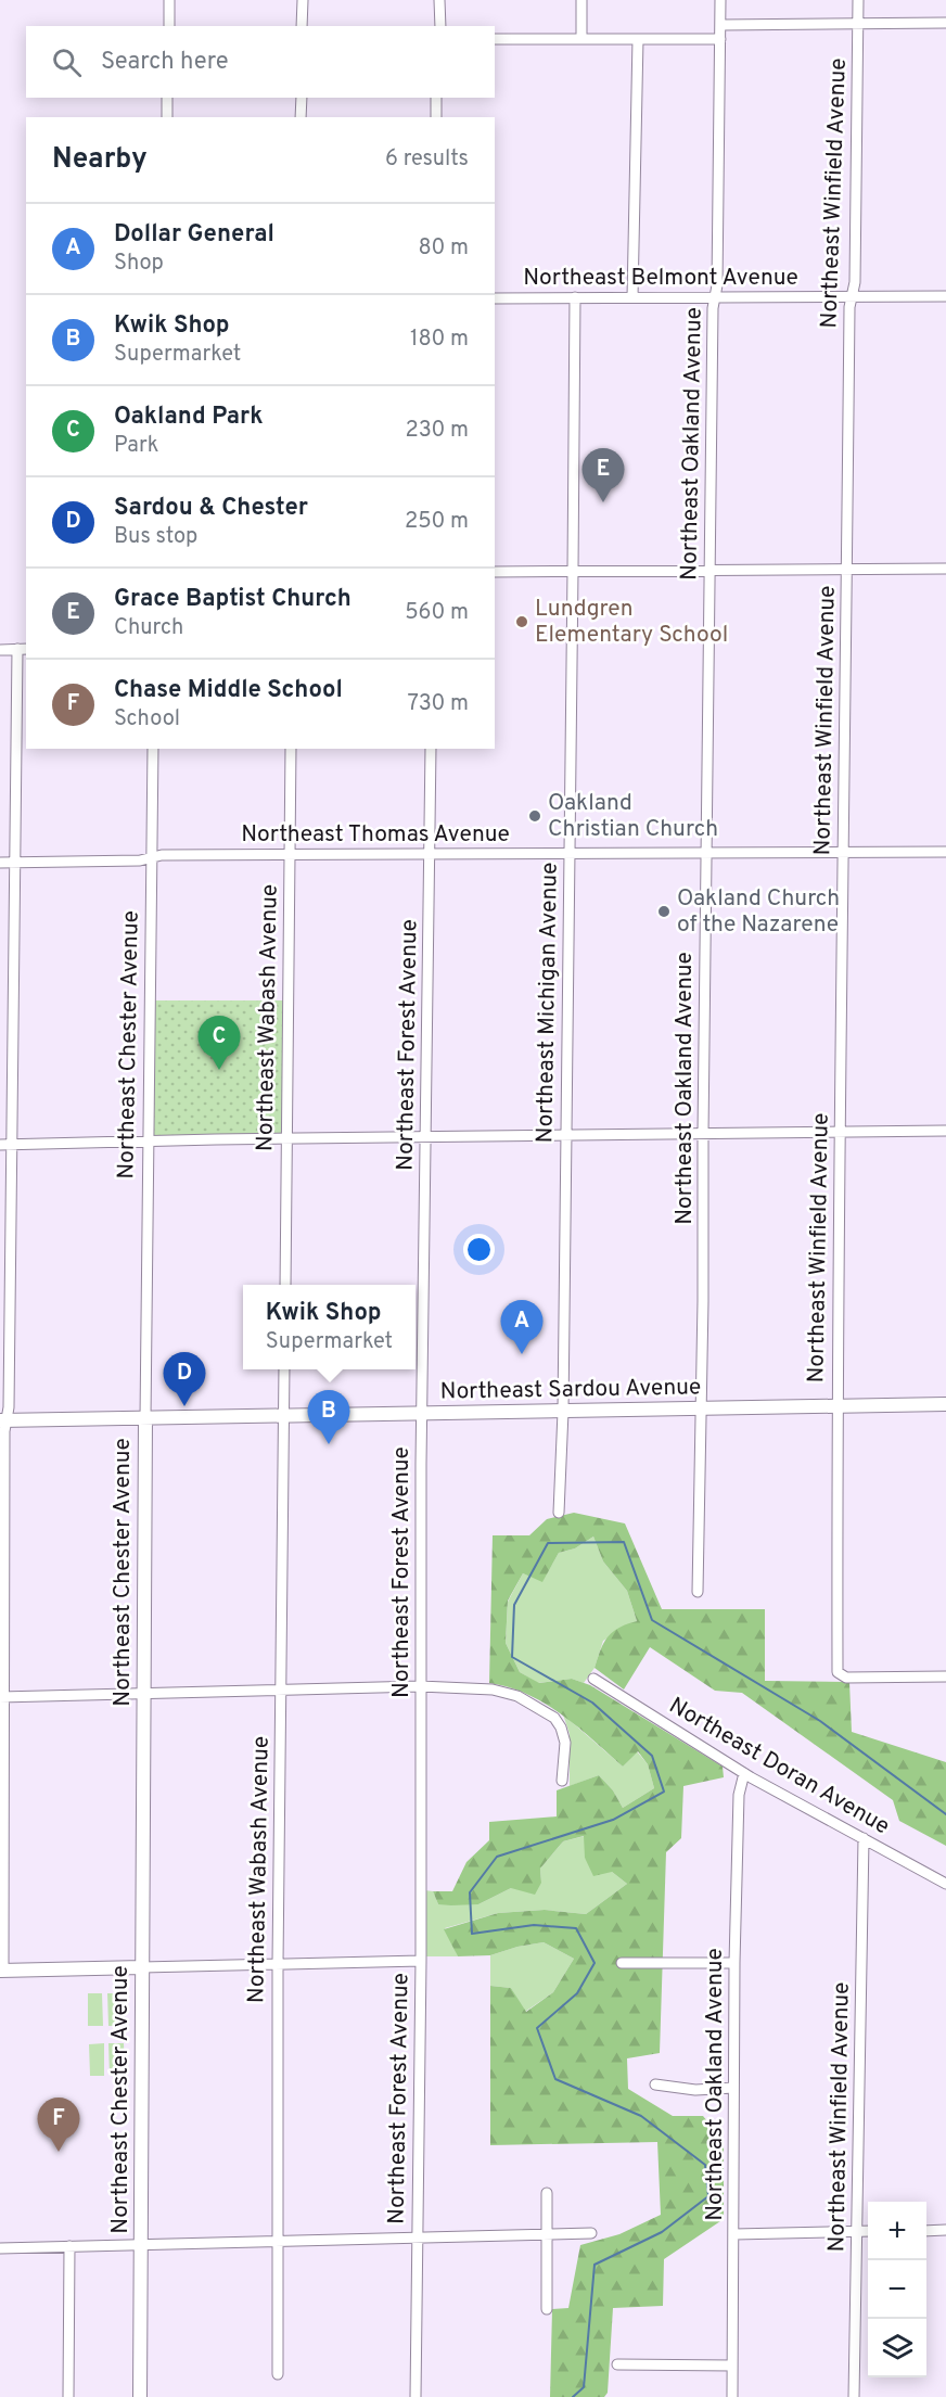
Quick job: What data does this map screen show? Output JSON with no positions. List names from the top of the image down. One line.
{"streets":{"street":["Northeast Winfield Avenue","Northeast Belmont Avenue","Northeast Oakland Avenue","Northeast Thomas Avenue","Northeast Michigan Avenue","Northeast Wabash Avenue","Northeast Chester Avenue","Northeast Forest Avenue","Northeast Sardou Avenue","Northeast Doran Avenue"]},"crossings":[["Northeast Winfield Avenue","Northeast Belmont Avenue"],["Northeast Winfield Avenue","Northeast Thomas Avenue"],["Northeast Winfield Avenue","Northeast Sardou Avenue"],["Northeast Winfield Avenue","Northeast Doran Avenue"],["Northeast Belmont Avenue","Northeast Oakland Avenue"],["Northeast Belmont Avenue","Northeast Michigan Avenue"],["Northeast Oakland Avenue","Northeast Thomas Avenue"],["Northeast Oakland Avenue","Northeast Sardou Avenue"],["Northeast Oakland Avenue","Northeast Doran Avenue"],["Northeast Thomas Avenue","Northeast Michigan Avenue"],["Northeast Thomas Avenue","Northeast Wabash Avenue"],["Northeast Thomas Avenue","Northeast Chester Avenue"],["Northeast Thomas Avenue","Northeast Forest Avenue"],["Northeast Michigan Avenue","Northeast Sardou Avenue"],["Northeast Wabash Avenue","Northeast Sardou Avenue"],["Northeast Chester Avenue","Northeast Sardou Avenue"],["Northeast Forest Avenue","Northeast Sardou Avenue"]],"places":["Lundgren Elementary School","Oakland Christian Church","Oakland Church of the Nazarene"],"page":{"search":"Search here","heading":["Nearby","6 results"],"list":[{"mark":"A","name":"Dollar General","note":"Shop","value":"80 m"},{"mark":"B","name":"Kwik Shop","note":"Supermarket","value":"180 m"},{"mark":"C","name":"Oakland Park","note":"Park","value":"230 m"},{"mark":"D","name":"Sardou & Chester","note":"Bus stop","value":"250 m"},{"mark":"E","name":"Grace Baptist Church","note":"Church","value":"560 m"},{"mark":"F","name":"Chase Middle School","note":"School","value":"730 m"}],"pins":["E","C","A","D","B","F"],"popup":["Kwik Shop","Supermarket"],"map_buttons":["+","−"]}}
